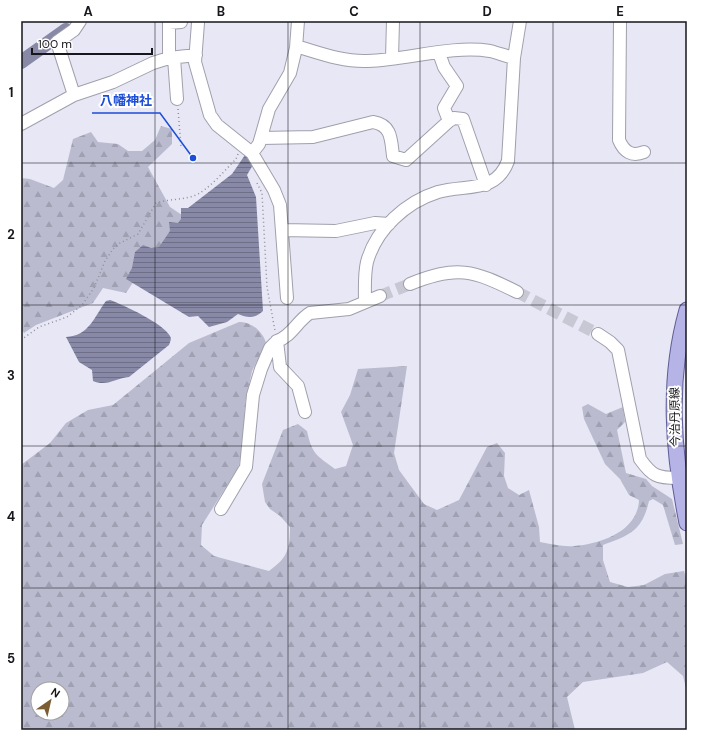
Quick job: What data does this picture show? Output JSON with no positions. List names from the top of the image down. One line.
{"streets":{"main road":["今治丹原線"]},"places":["八幡神社"],"scale_bar":"100 m","north":"top right","grid":{"columns":["A","B","C","D","E"],"rows":["1","2","3","4","5"]}}
